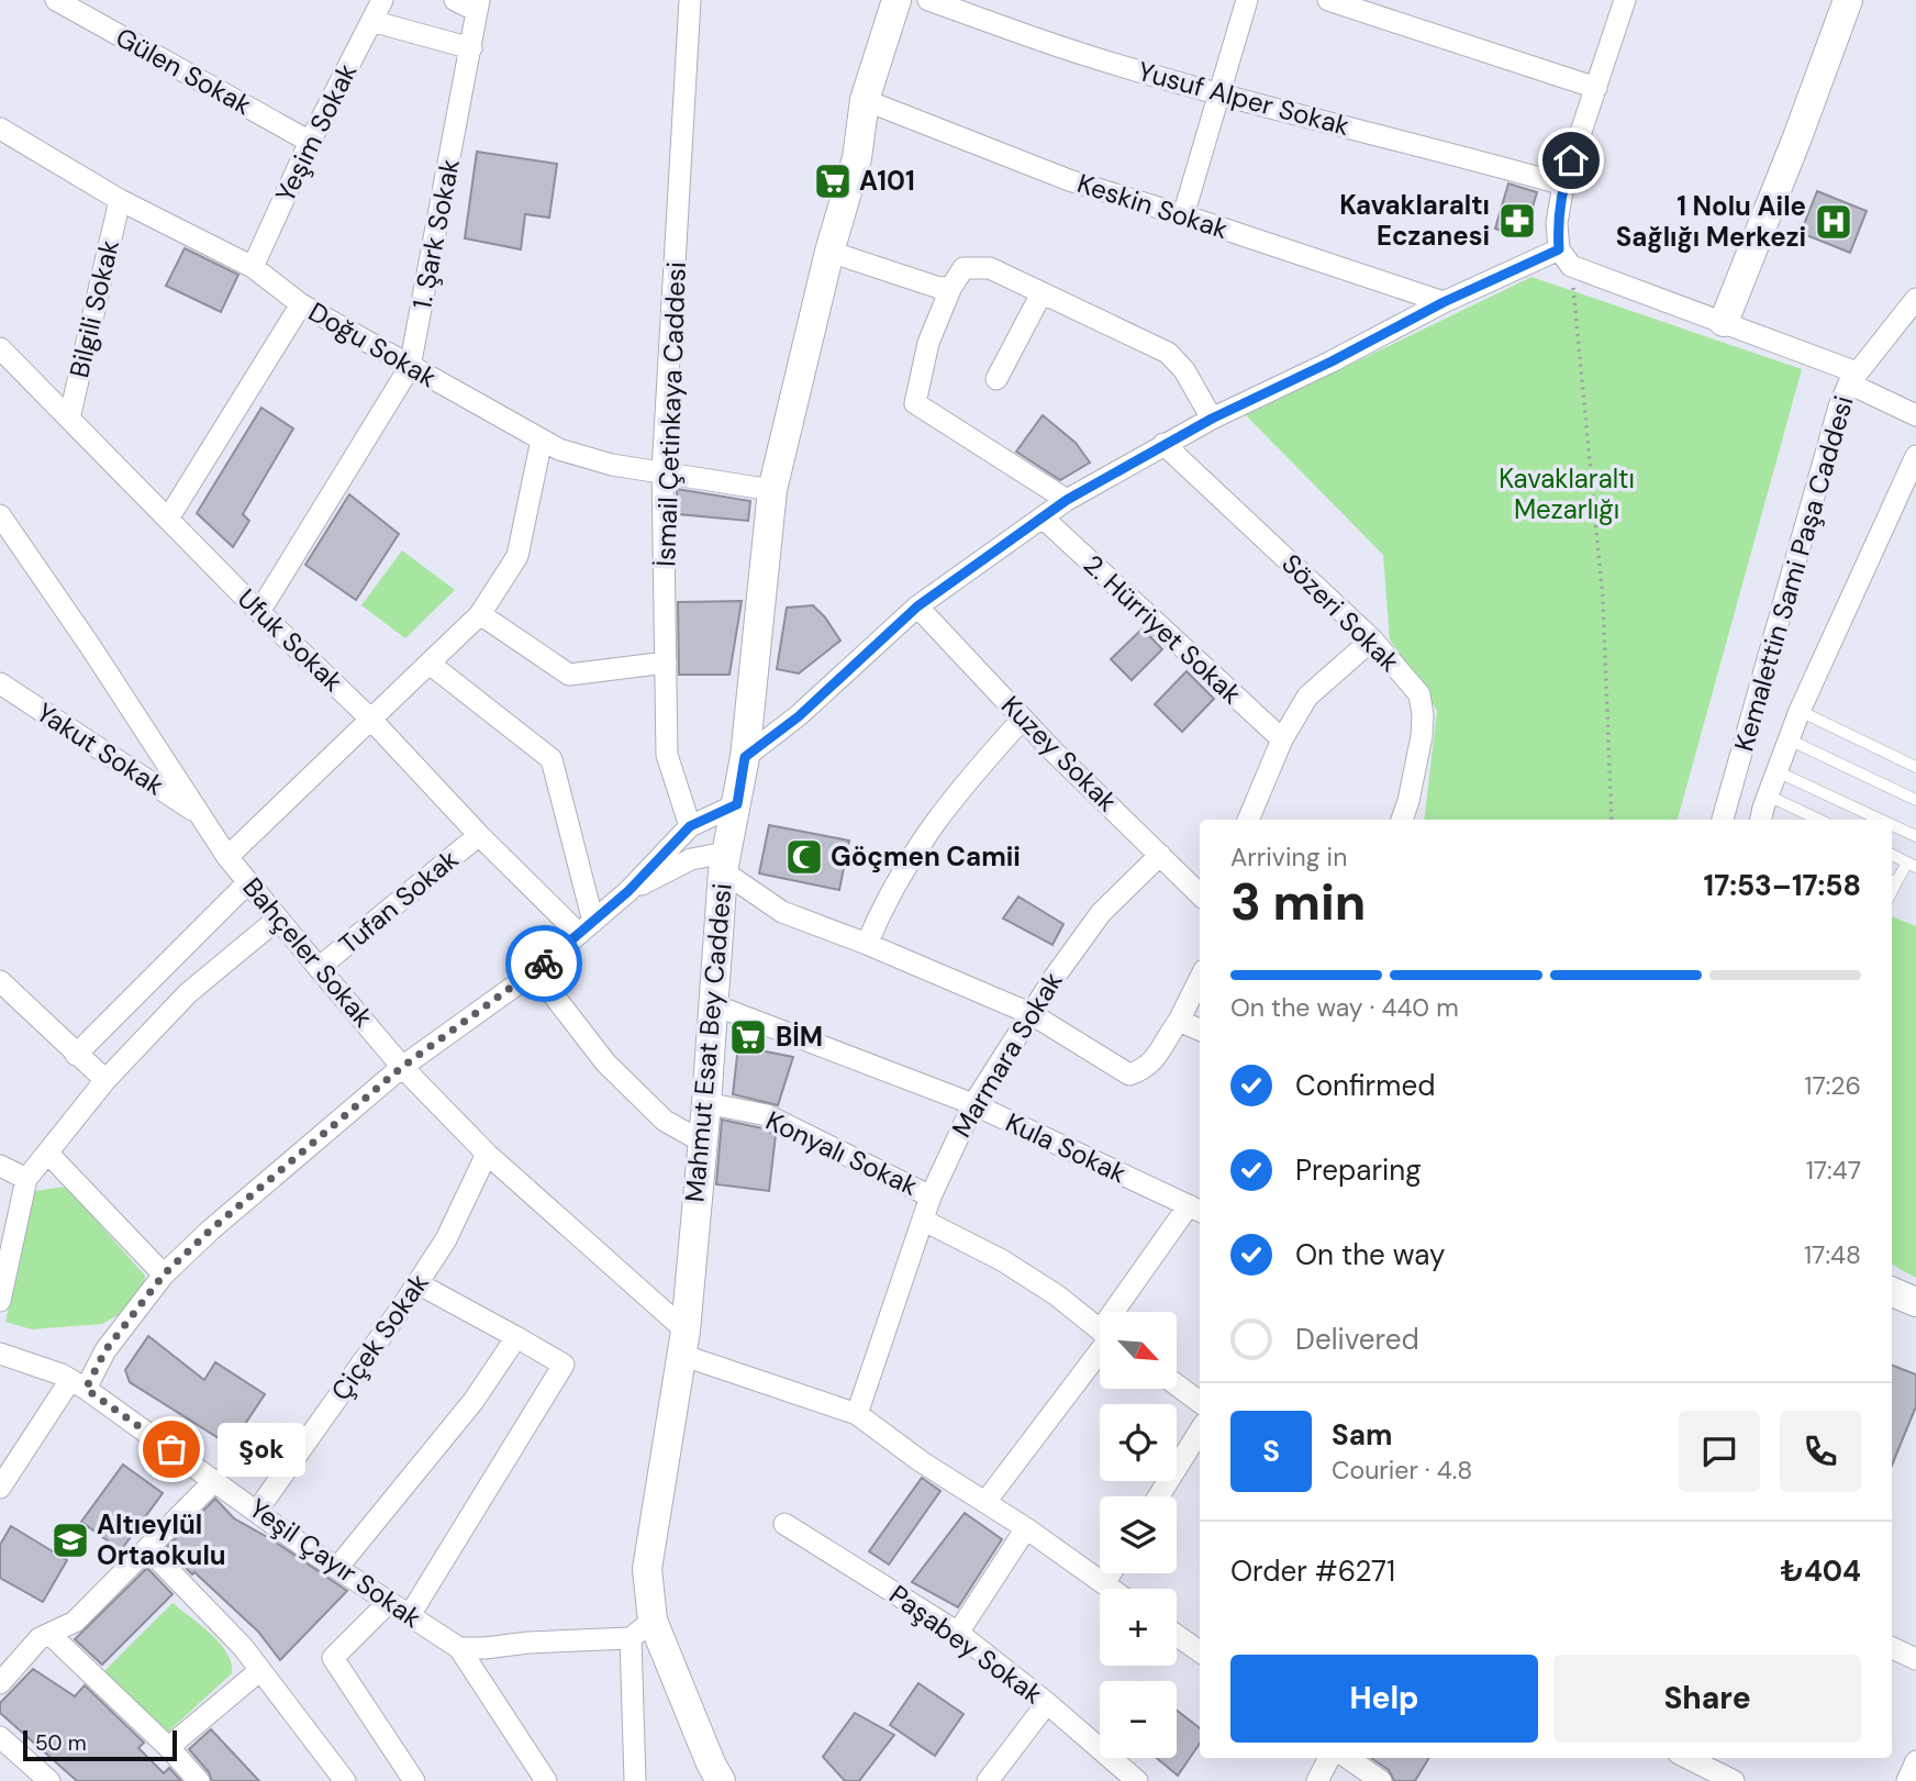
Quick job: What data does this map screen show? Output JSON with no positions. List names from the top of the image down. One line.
{"streets":{"street":["Gülen Sokak","Yusuf Alper Sokak","Yeşim Sokak","Keskin Sokak","1. Şark Sokak","Bilgili Sokak","Doğu Sokak","İsmail Çetinkaya Caddesi","Kemalettin Sami Paşa Caddesi","Sözeri Sokak","2. Hürriyet Sokak","Ufuk Sokak","Yakut Sokak","Kuzey Sokak","Tufan Sokak","Bahçeler Sokak","Mahmut Esat Bey Caddesi","Marmara Sokak","Kula Sokak","Konyalı Sokak","Çiçek Sokak","Yeşil Çayır Sokak","Paşabey Sokak"]},"crossings":[["Gülen Sokak","Yeşim Sokak"],["Yeşim Sokak","Doğu Sokak"],["Keskin Sokak","Mahmut Esat Bey Caddesi"],["1. Şark Sokak","Doğu Sokak"],["1. Şark Sokak","Ufuk Sokak"],["Bilgili Sokak","Doğu Sokak"],["Bilgili Sokak","Ufuk Sokak"],["Doğu Sokak","İsmail Çetinkaya Caddesi"],["Doğu Sokak","Mahmut Esat Bey Caddesi"],["Ufuk Sokak","Tufan Sokak"],["Yakut Sokak","Bahçeler Sokak"],["Kuzey Sokak","Marmara Sokak"],["Tufan Sokak","Bahçeler Sokak"],["Bahçeler Sokak","Mahmut Esat Bey Caddesi"],["Bahçeler Sokak","Çiçek Sokak"],["Mahmut Esat Bey Caddesi","Kula Sokak"],["Mahmut Esat Bey Caddesi","Konyalı Sokak"],["Marmara Sokak","Kula Sokak"],["Marmara Sokak","Konyalı Sokak"],["Çiçek Sokak","Yeşil Çayır Sokak"]],"parks":["Kavaklaraltı Mezarlığı"],"places":{"supermarket":["A101","BİM"],"pharmacy":["Kavaklaraltı Eczanesi"],"hospital":["1 Nolu Aile Sağlığı Merkezi"],"mosque":["Göçmen Camii"],"other":["Şok"],"school or university":["Altıeylül Ortaokulu"]},"scale_bar":"50 m","north":"bottom right","page":{"heading":["3 min","Arriving in","17:53–17:58"],"panel":["Sam","Courier · 4.8","Order #6271","₺404"],"bar":"On the way · 440 m","list":[["Confirmed","17:26"],["Preparing","17:47"],["On the way","17:48"],"Delivered"],"map_buttons":["+","−"],"round":"S","bubble":"Şok","buttons":["Help","Share"],"scale":"50 m"}}
